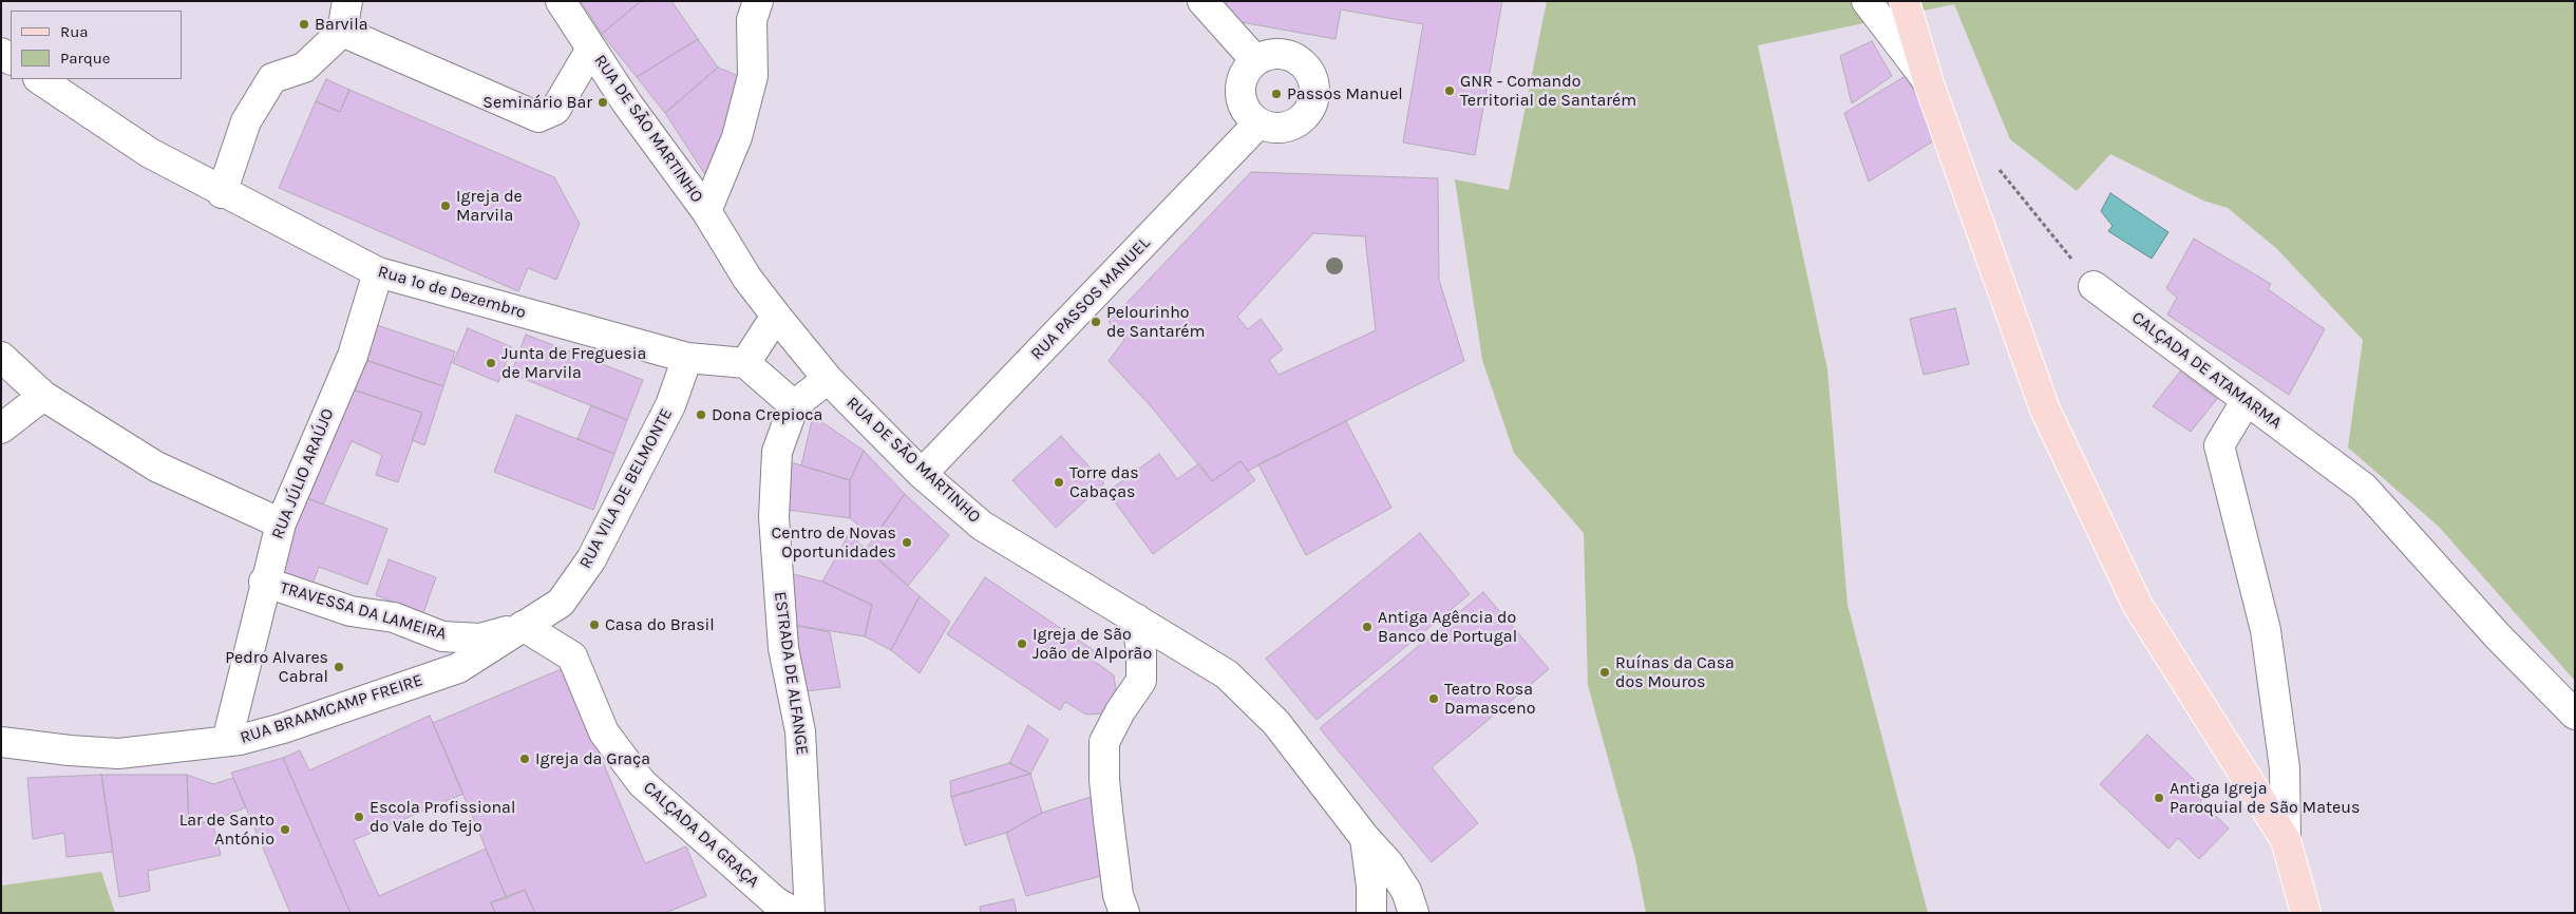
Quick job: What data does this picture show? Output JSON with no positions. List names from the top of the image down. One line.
{"streets":{"street":["RUA DE SÃO MARTINHO","Rua 1º de Dezembro","RUA PASSOS MANUEL","CALÇADA DE ATAMARMA","RUA JÚLIO ARAÚJO","RUA VILA DE BELMONTE","TRAVESSA DA LAMEIRA","ESTRADA DE ALFANGE","RUA BRAAMCAMP FREIRE","CALÇADA DA GRAÇA"]},"crossings":[["RUA DE SÃO MARTINHO","RUA PASSOS MANUEL"],["Rua 1º de Dezembro","RUA JÚLIO ARAÚJO"],["Rua 1º de Dezembro","RUA VILA DE BELMONTE"],["RUA JÚLIO ARAÚJO","TRAVESSA DA LAMEIRA"],["RUA JÚLIO ARAÚJO","RUA BRAAMCAMP FREIRE"],["RUA VILA DE BELMONTE","TRAVESSA DA LAMEIRA"],["RUA VILA DE BELMONTE","RUA BRAAMCAMP FREIRE"],["RUA VILA DE BELMONTE","CALÇADA DA GRAÇA"],["TRAVESSA DA LAMEIRA","RUA BRAAMCAMP FREIRE"],["TRAVESSA DA LAMEIRA","CALÇADA DA GRAÇA"],["RUA BRAAMCAMP FREIRE","CALÇADA DA GRAÇA"]],"places":["Barvila","GNR - Comando Territorial de Santarém","Passos Manuel","Seminário Bar","Igreja de Marvila","Pelourinho de Santarém","Junta de Freguesia de Marvila","Dona Crepioca","Torre das Cabaças","Centro de Novas Oportunidades","Casa do Brasil","Antiga Agência do Banco de Portugal","Igreja de São João de Alporão","Pedro Alvares Cabral","Ruínas da Casa dos Mouros","Teatro Rosa Damasceno","Igreja da Graça","Antiga Igreja Paroquial de São Mateus","Escola Profissional do Vale do Tejo","Lar de Santo António"],"legend":["Rua","Parque"]}
